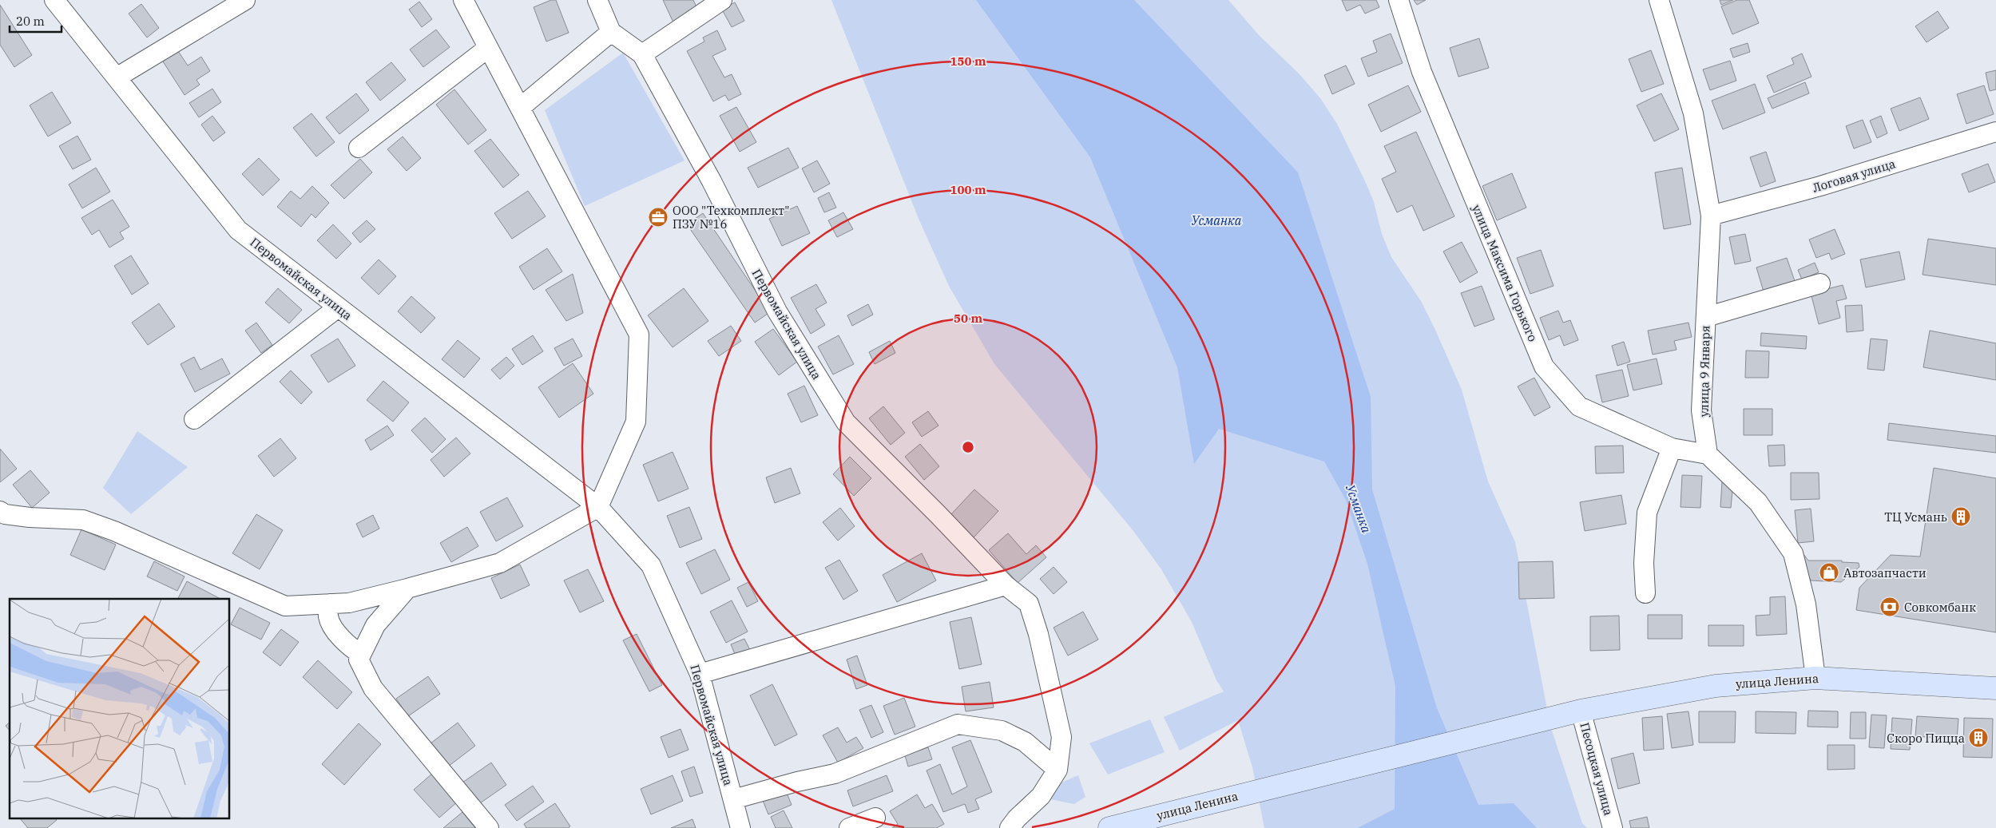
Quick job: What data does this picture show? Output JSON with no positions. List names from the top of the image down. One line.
{"streets":{"main road":["улица Ленина"],"street":["Логовая улица","улица Максима Горького","Первомайская улица","улица 9 Января","Песоцкая улица"]},"crossings":[["Логовая улица","улица 9 Января"],["улица Максима Горького","улица 9 Января"],["улица Ленина","Песоцкая улица"]],"water":["Усманка"],"places":{"office":["ООО \"Техкомплект\" ПЗУ №16"],"building":["ТЦ Усмань","Скоро Пицца"],"shop":["Автозапчасти"],"bank":["Совкомбанк"]},"scale_bar":"20 m","rings":["150 m","100 m","50 m"]}
